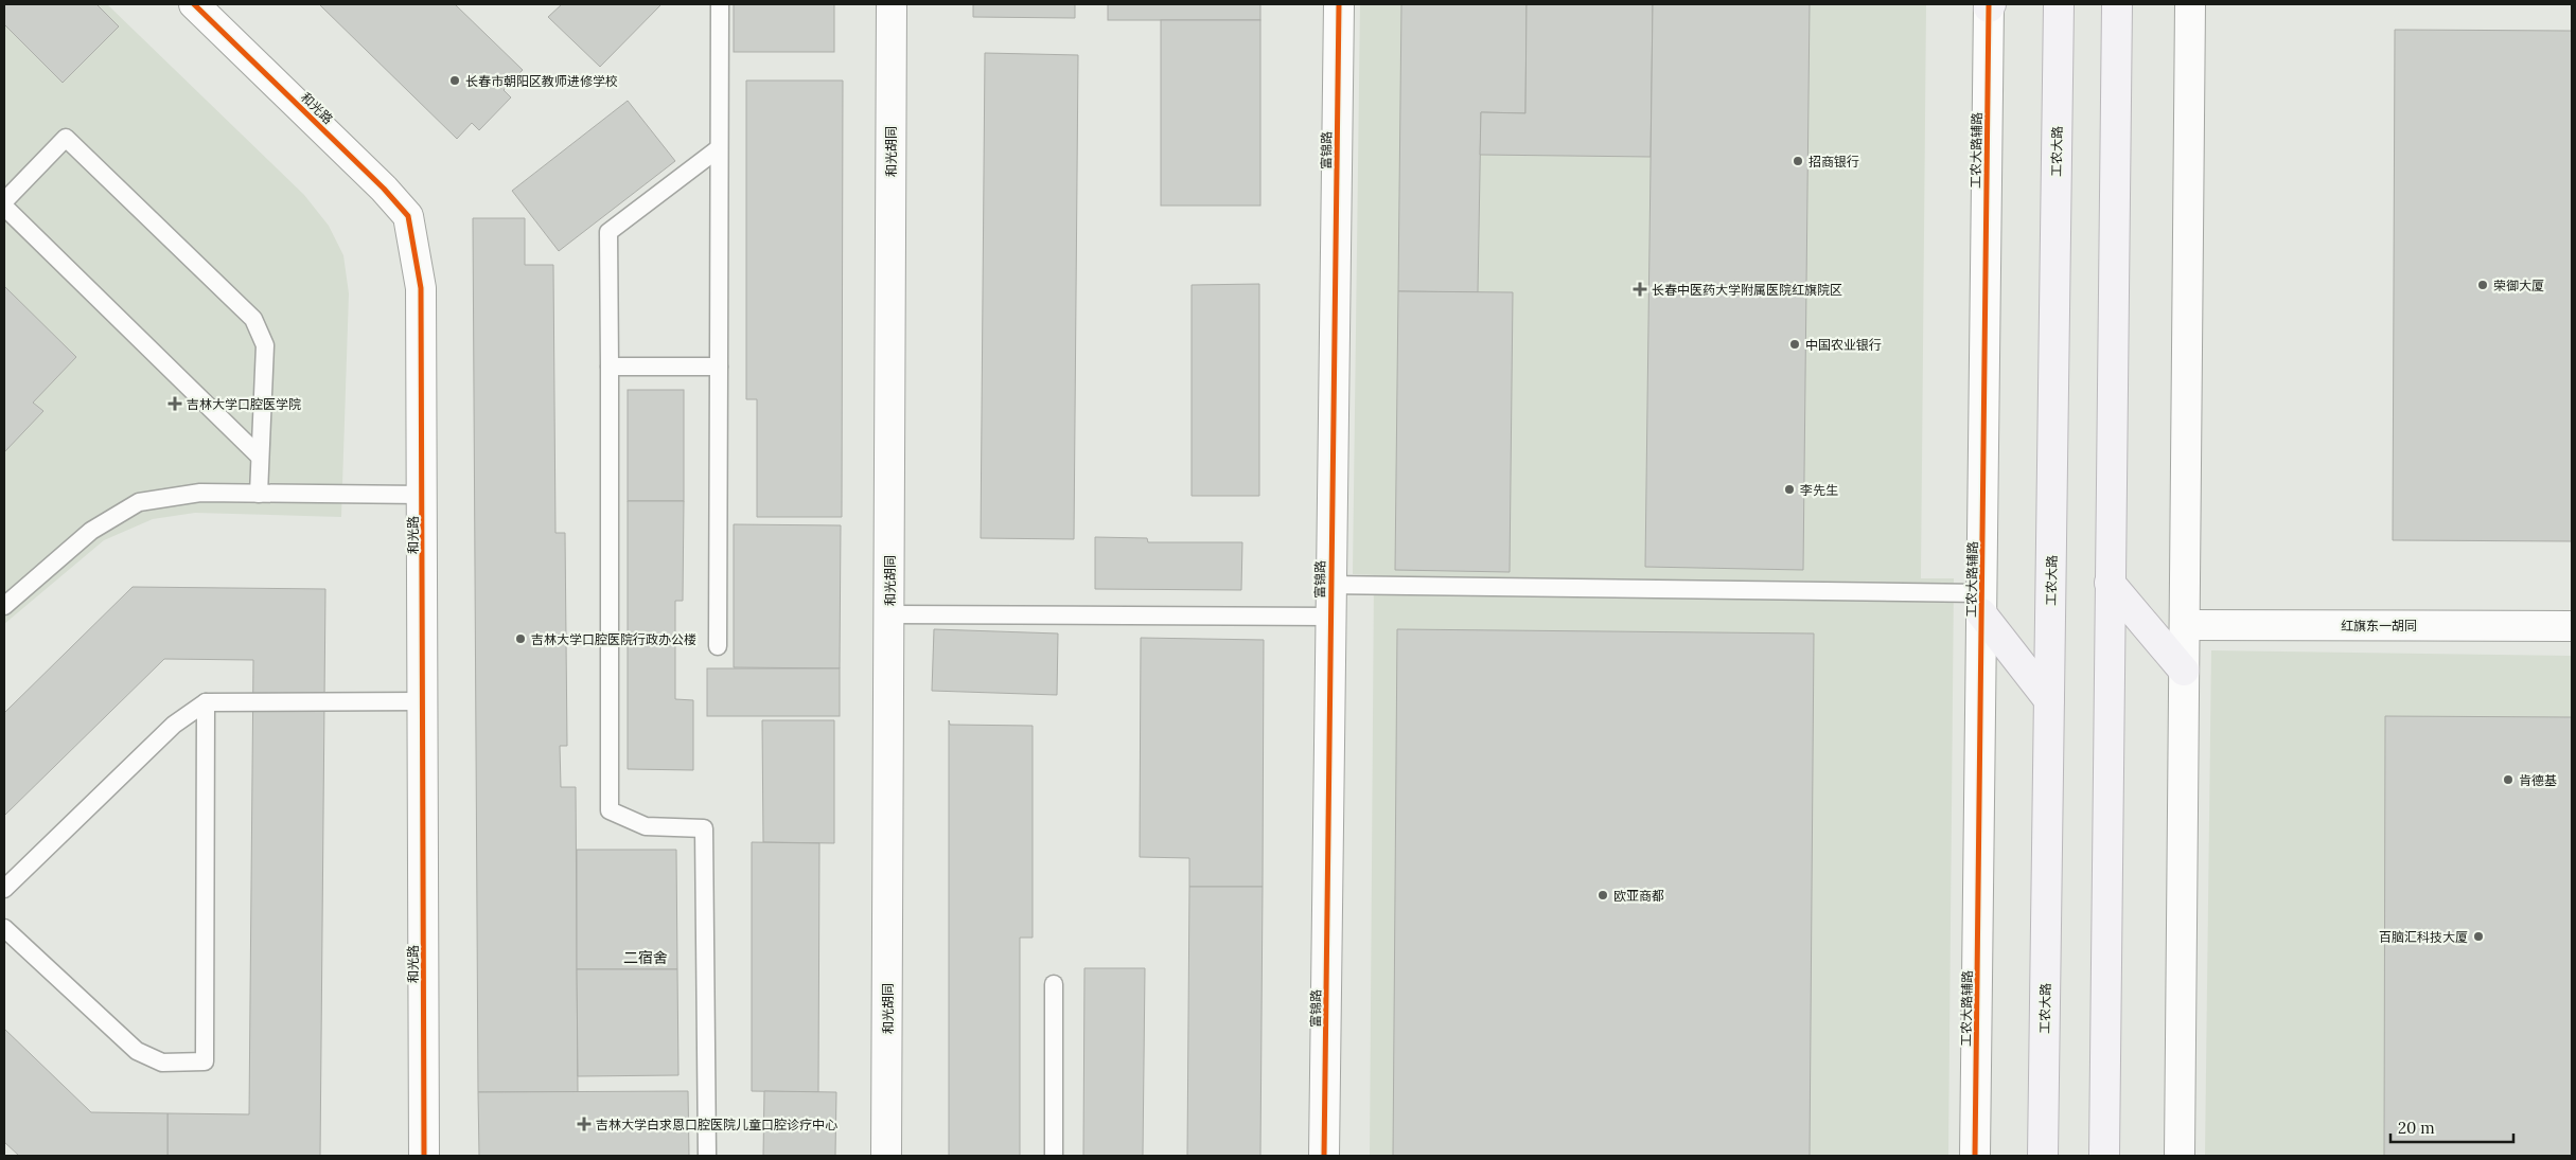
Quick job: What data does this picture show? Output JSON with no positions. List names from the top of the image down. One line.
{"streets":{"main road":["工农大路"],"street":["和光路","富锦路","工农大路辅路","和光胡同","红旗东一胡同"]},"districts":["二宿舍"],"places":{"other":["长春市朝阳区教师进修学校","招商银行","荣御大厦","中国农业银行","李先生","吉林大学口腔医院行政办公楼","肯德基","欧亚商都","百脑汇科技大厦"],"health":["长春中医药大学附属医院红旗院区","吉林大学口腔医学院","吉林大学白求恩口腔医院儿童口腔诊疗中心"]},"scale_bar":"20 m"}
